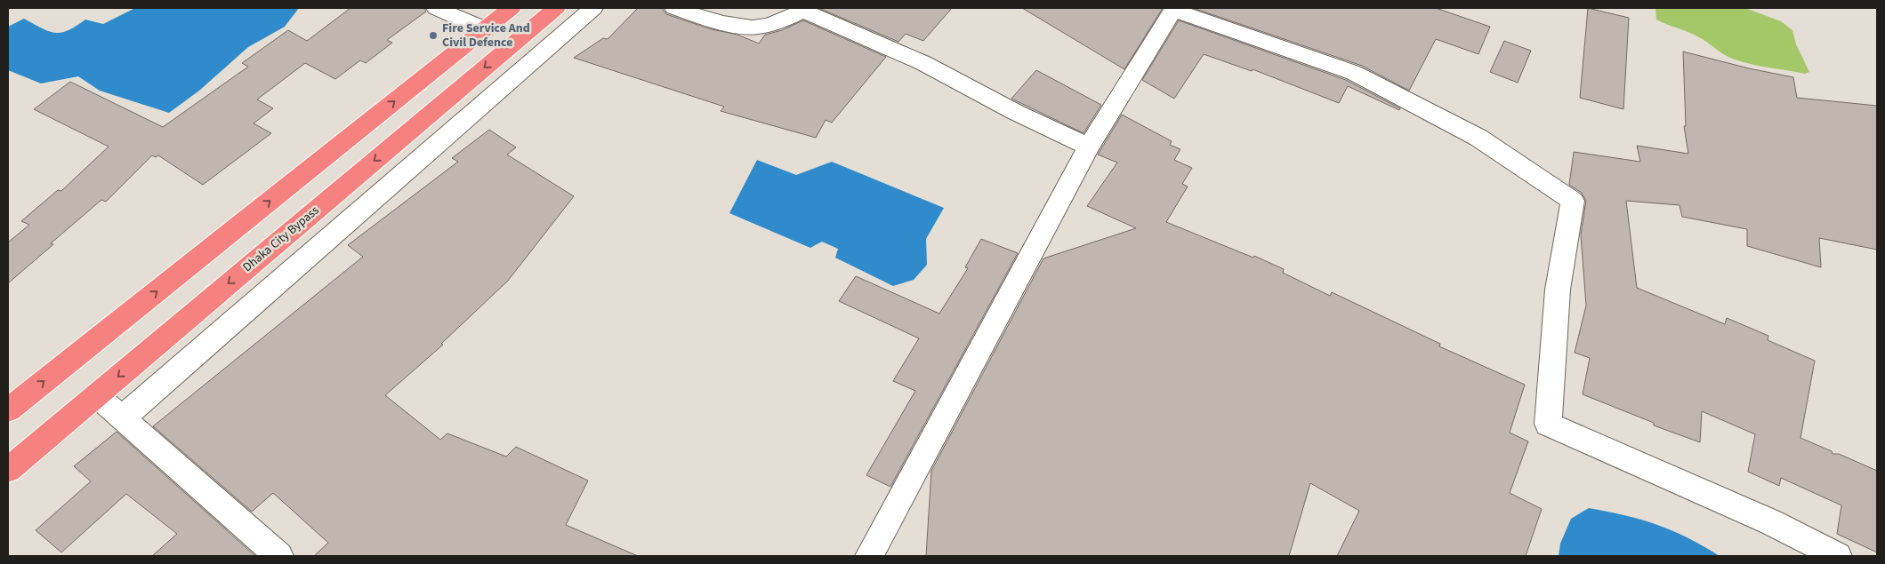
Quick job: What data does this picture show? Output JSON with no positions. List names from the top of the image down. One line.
{"streets":{"highway":["Dhaka City Bypass"]},"places":["Fire Service And Civil Defence"]}
